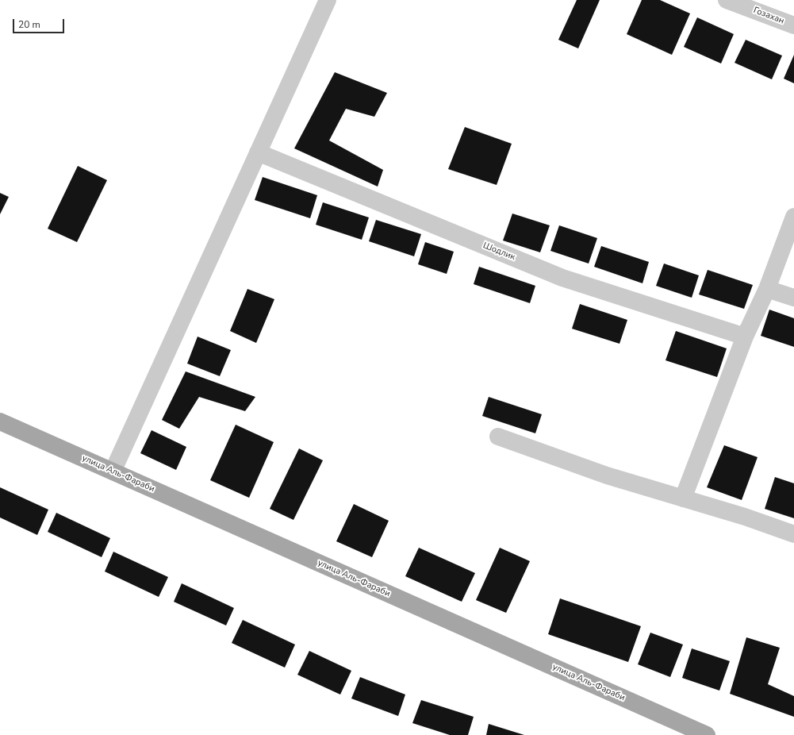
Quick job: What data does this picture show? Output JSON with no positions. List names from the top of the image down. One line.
{"streets":{"main road":["улица Аль-Фараби"],"street":["Гозахан","Шодлик"]},"scale_bar":"20 m"}
